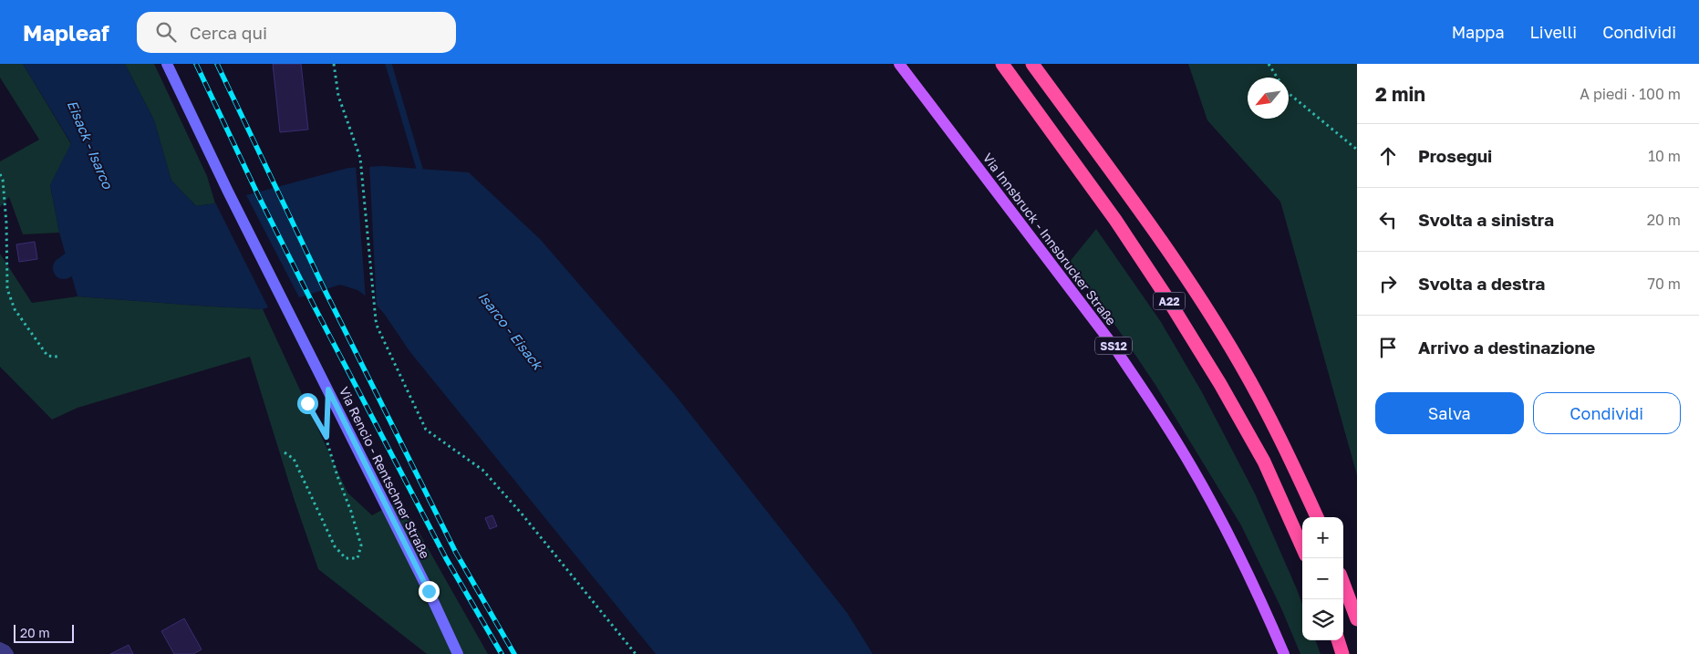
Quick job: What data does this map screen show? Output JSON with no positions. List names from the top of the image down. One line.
{"streets":{"highway":["A22"],"main road":["Via Innsbruck - Innsbrucker Straße","SS12","Via Rencio - Rentschner Straße"]},"water":["Eisack - Isarco","Isarco - Eisack"],"scale_bar":"20 m","north":"bottom left","page":{"header":"Mapleaf","search":"Cerca qui","nav":["Mappa","Livelli","Condividi"],"heading":["2 min","A piedi · 100 m"],"list":[["Prosegui","10 m"],["Svolta a sinistra","20 m"],["Svolta a destra","70 m"],"Arrivo a destinazione"],"buttons":["Salva","Condividi"],"map_buttons":["+","−"],"scale":"20 m"}}
